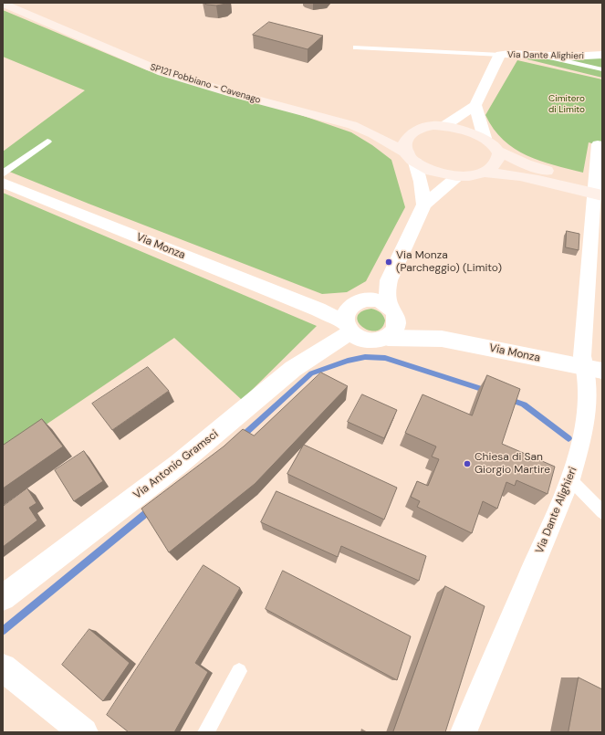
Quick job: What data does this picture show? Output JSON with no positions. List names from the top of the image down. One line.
{"streets":{"main road":["SP121 Pobbiano - Cavenago"],"street":["Via Dante Alighieri","Via Monza","Via Antonio Gramsci"]},"crossings":[["Via Dante Alighieri","Via Monza"],["Via Monza","Via Antonio Gramsci"]],"parks":["Cimitero di Limito"],"places":["Via Monza (Parcheggio) (Limito)","Chiesa di San Giorgio Martire"]}
